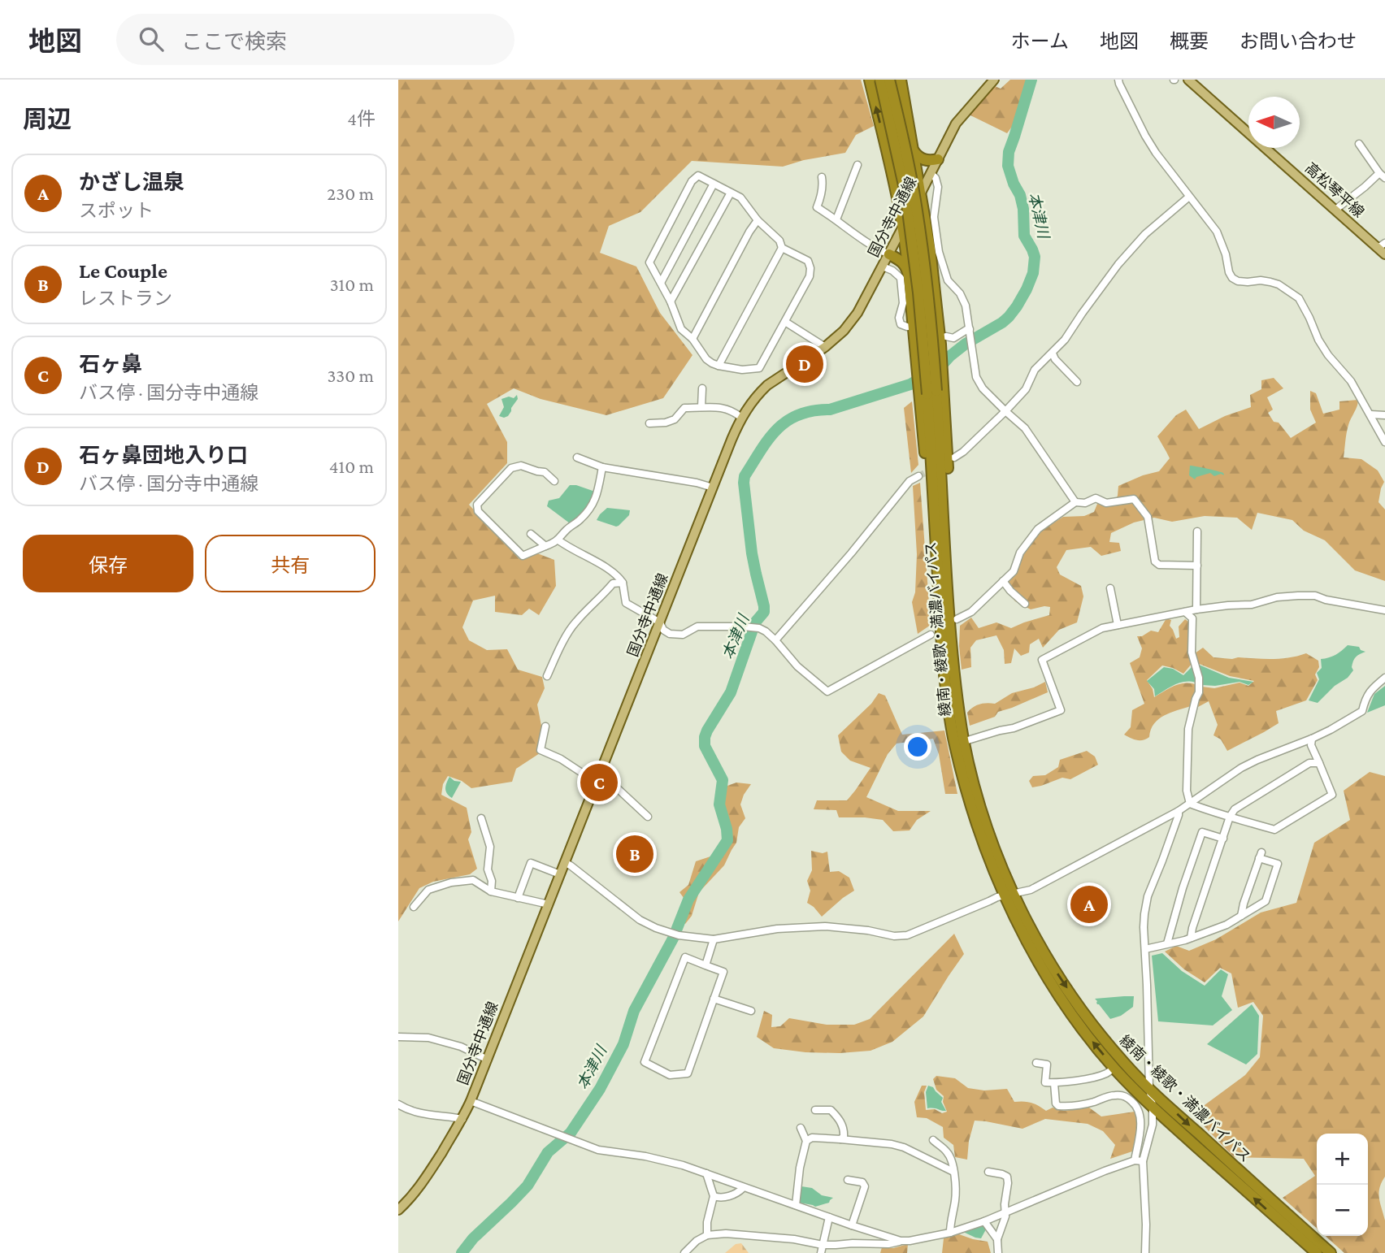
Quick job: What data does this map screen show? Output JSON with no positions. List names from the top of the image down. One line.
{"streets":{"highway":["綾南・綾歌・満濃バイパス"],"main road":["高松琴平線","国分寺中通線"]},"water":["本津川"],"north":"left","page":{"header":"地図","search":"ここで検索","nav":["ホーム","地図","概要","お問い合わせ"],"heading":["周辺","4件"],"list":[{"mark":"A","name":"かざし温泉","note":"スポット","value":"230 m"},{"mark":"B","name":"Le Couple","note":"レストラン","value":"310 m"},{"mark":"C","name":"石ヶ鼻","note":"バス停 · 国分寺中通線","value":"330 m"},{"mark":"D","name":"石ヶ鼻団地入り口","note":"バス停 · 国分寺中通線","value":"410 m"}],"pins":["D","C","B","A"],"buttons":["保存","共有"],"map_buttons":["+","−"]}}
